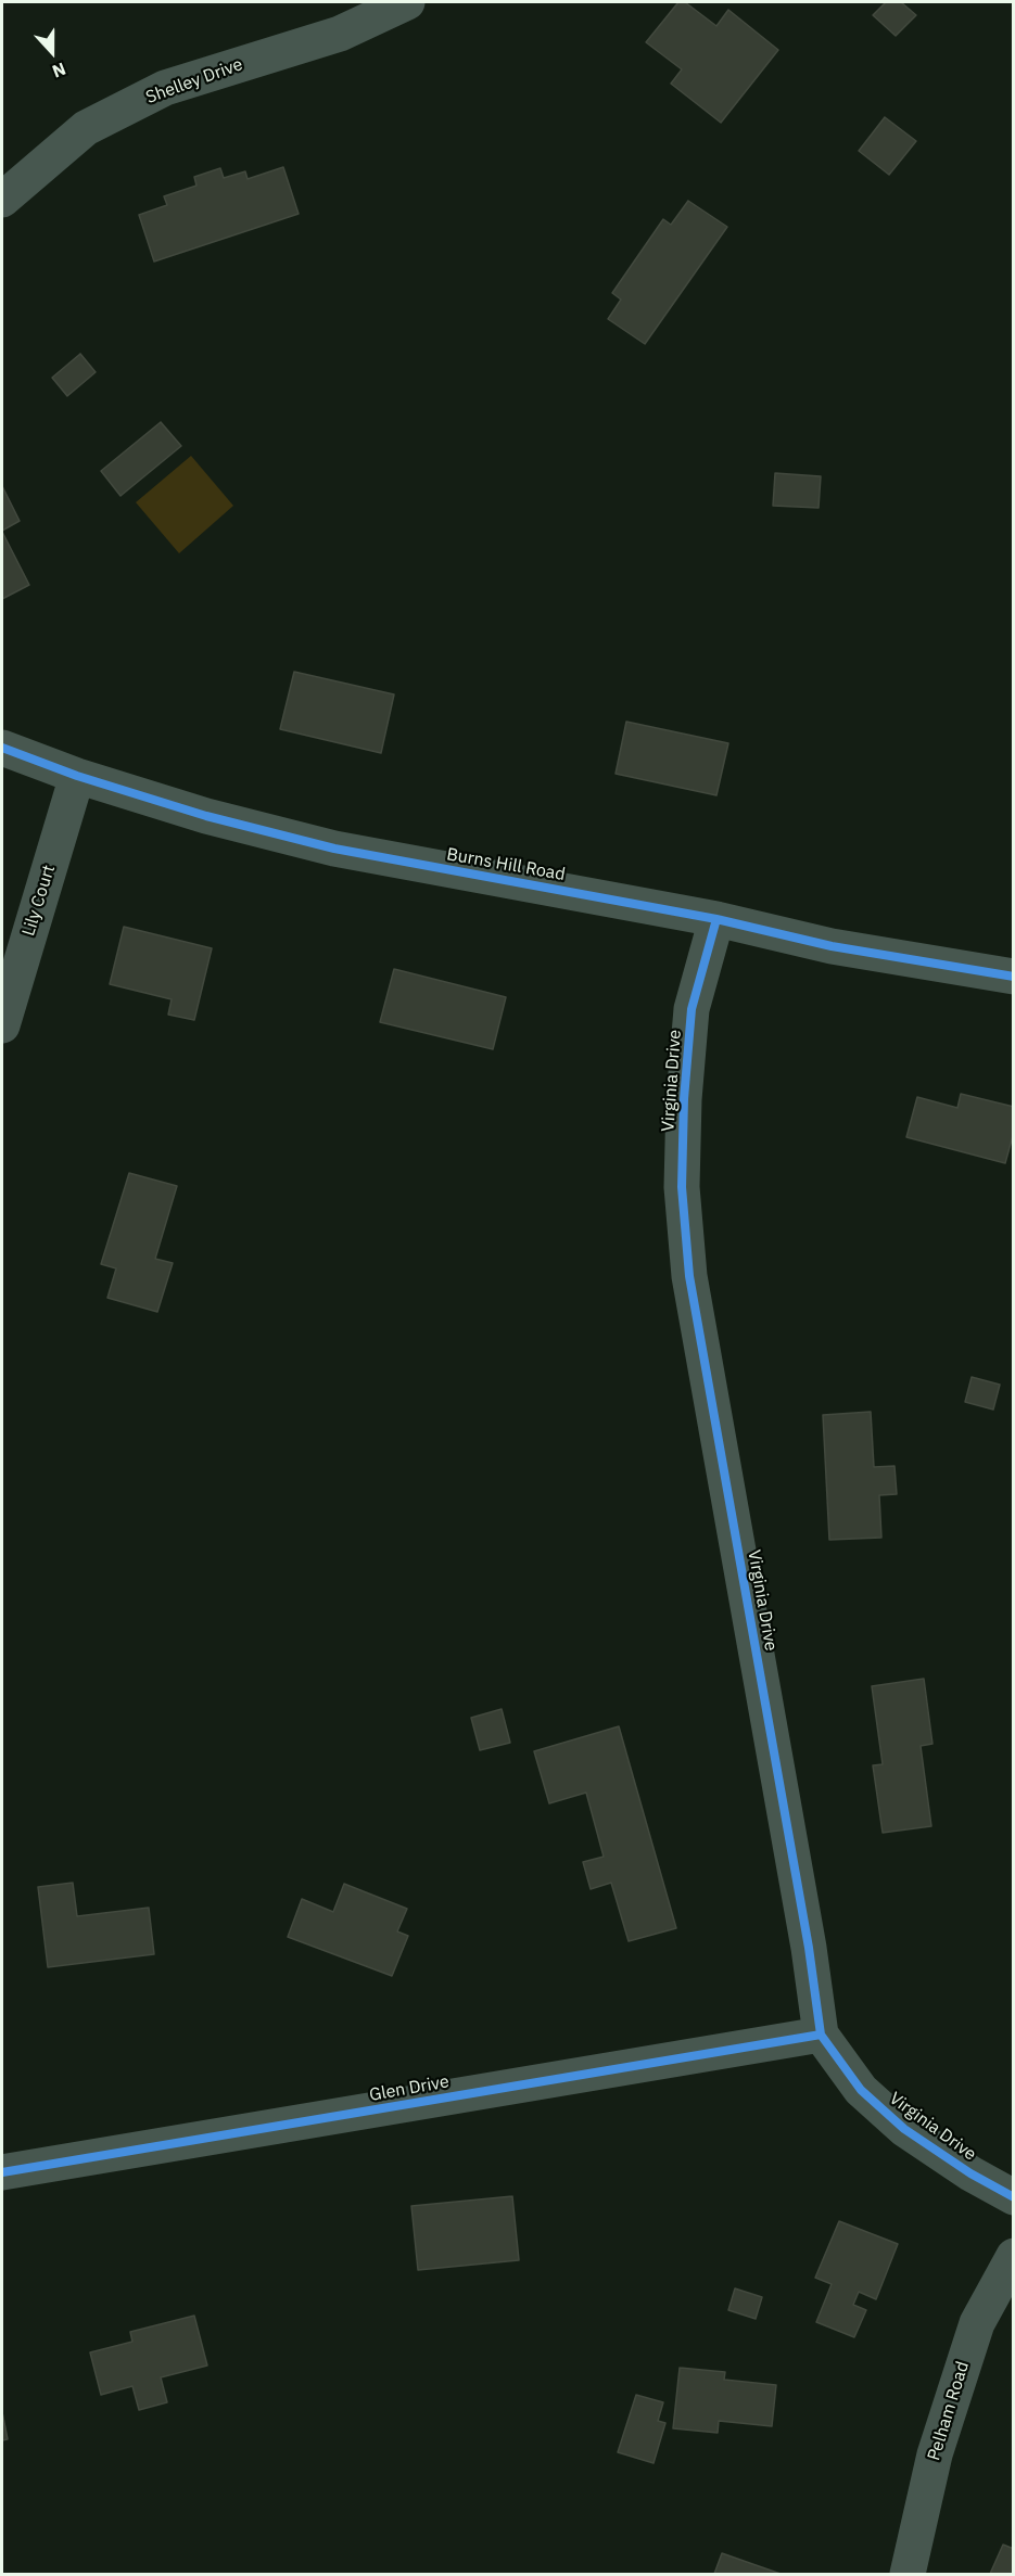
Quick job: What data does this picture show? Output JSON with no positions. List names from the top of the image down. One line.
{"streets":{"street":["Shelley Drive","Burns Hill Road","Lily Court","Virginia Drive","Glen Drive","Pelham Road"]},"crossings":[["Burns Hill Road","Lily Court"],["Burns Hill Road","Virginia Drive"],["Virginia Drive","Glen Drive"]],"north":"bottom"}
